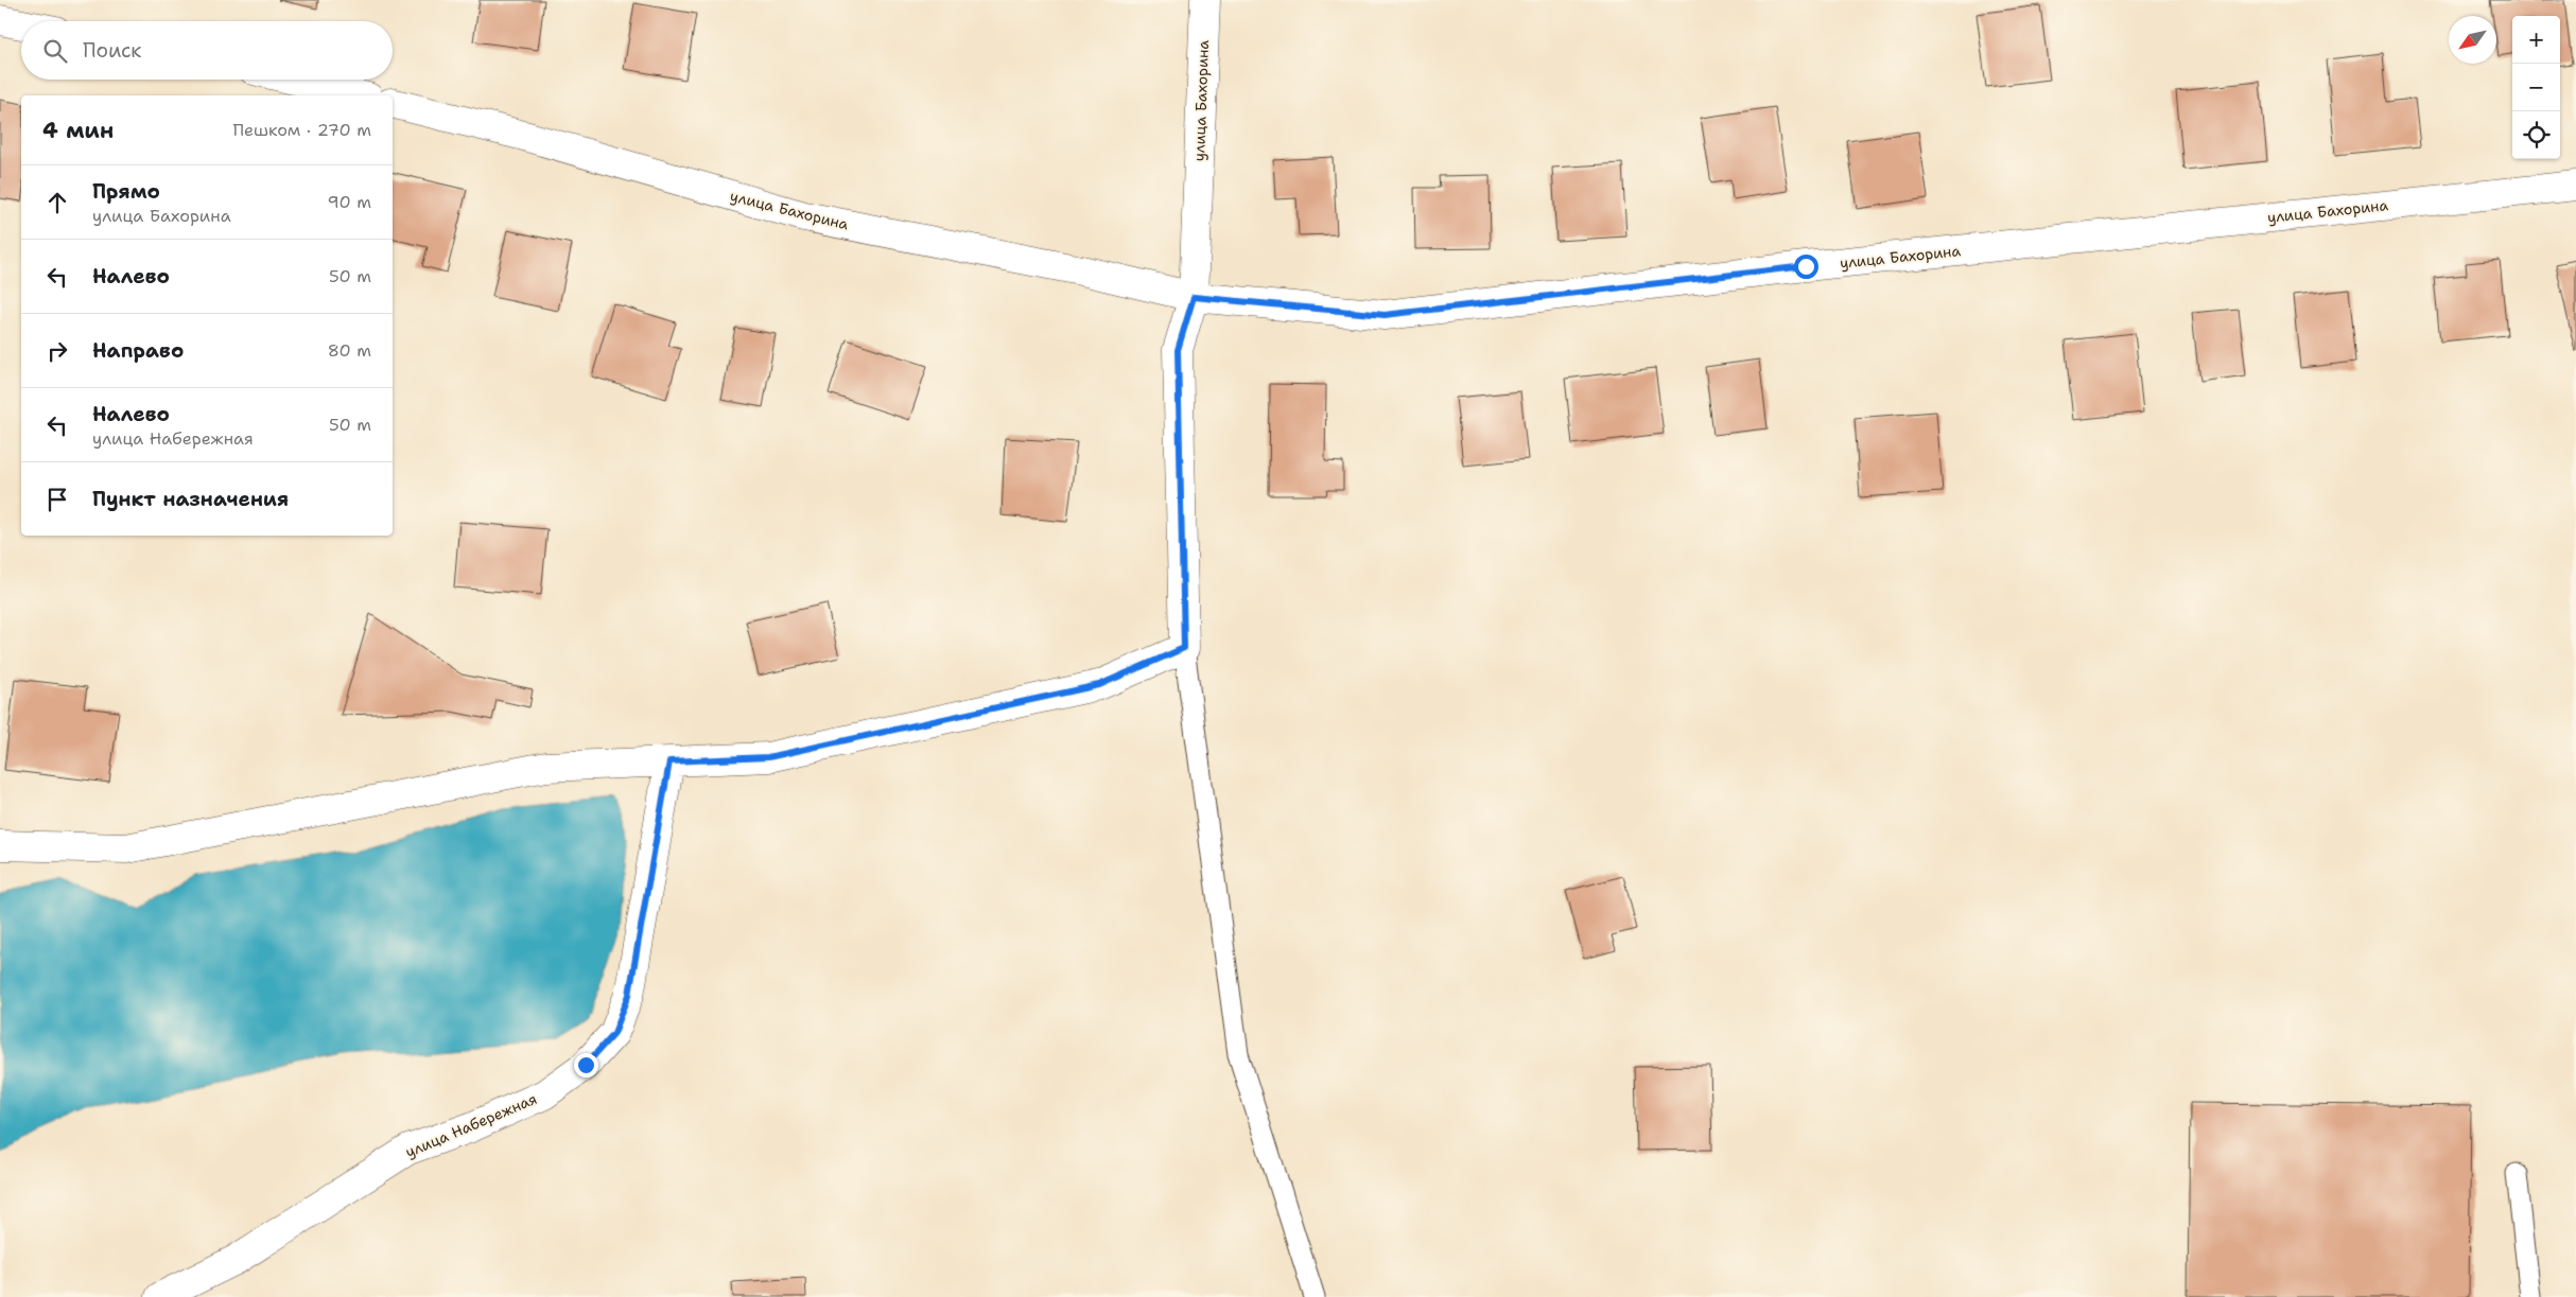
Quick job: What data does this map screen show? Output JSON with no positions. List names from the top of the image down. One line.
{"streets":{"street":["улица Бахорина","улица Набережная"]},"north":"bottom left","page":{"map_buttons":["+","−"],"search":"Поиск","heading":["4 мин","Пешком · 270 m"],"list":[["Прямо","улица Бахорина","90 m"],["Налево","50 m"],["Направо","80 m"],["Налево","улица Набережная","50 m"],"Пункт назначения"]}}
